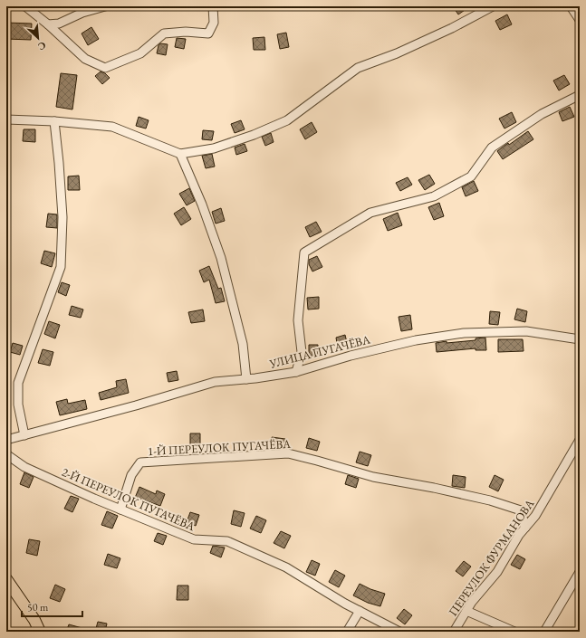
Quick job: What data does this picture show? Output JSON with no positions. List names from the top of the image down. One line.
{"streets":{"street":["УЛИЦА ПУГАЧЁВА","1-Й ПЕРЕУЛОК ПУГАЧЁВА","2-Й ПЕРЕУЛОК ПУГАЧЁВА","ПЕРЕУЛОК ФУРМАНОВА"]},"crossings":[["1-Й ПЕРЕУЛОК ПУГАЧЁВА","2-Й ПЕРЕУЛОК ПУГАЧЁВА"],["1-Й ПЕРЕУЛОК ПУГАЧЁВА","ПЕРЕУЛОК ФУРМАНОВА"]],"scale_bar":"50 m","north":"bottom right"}
